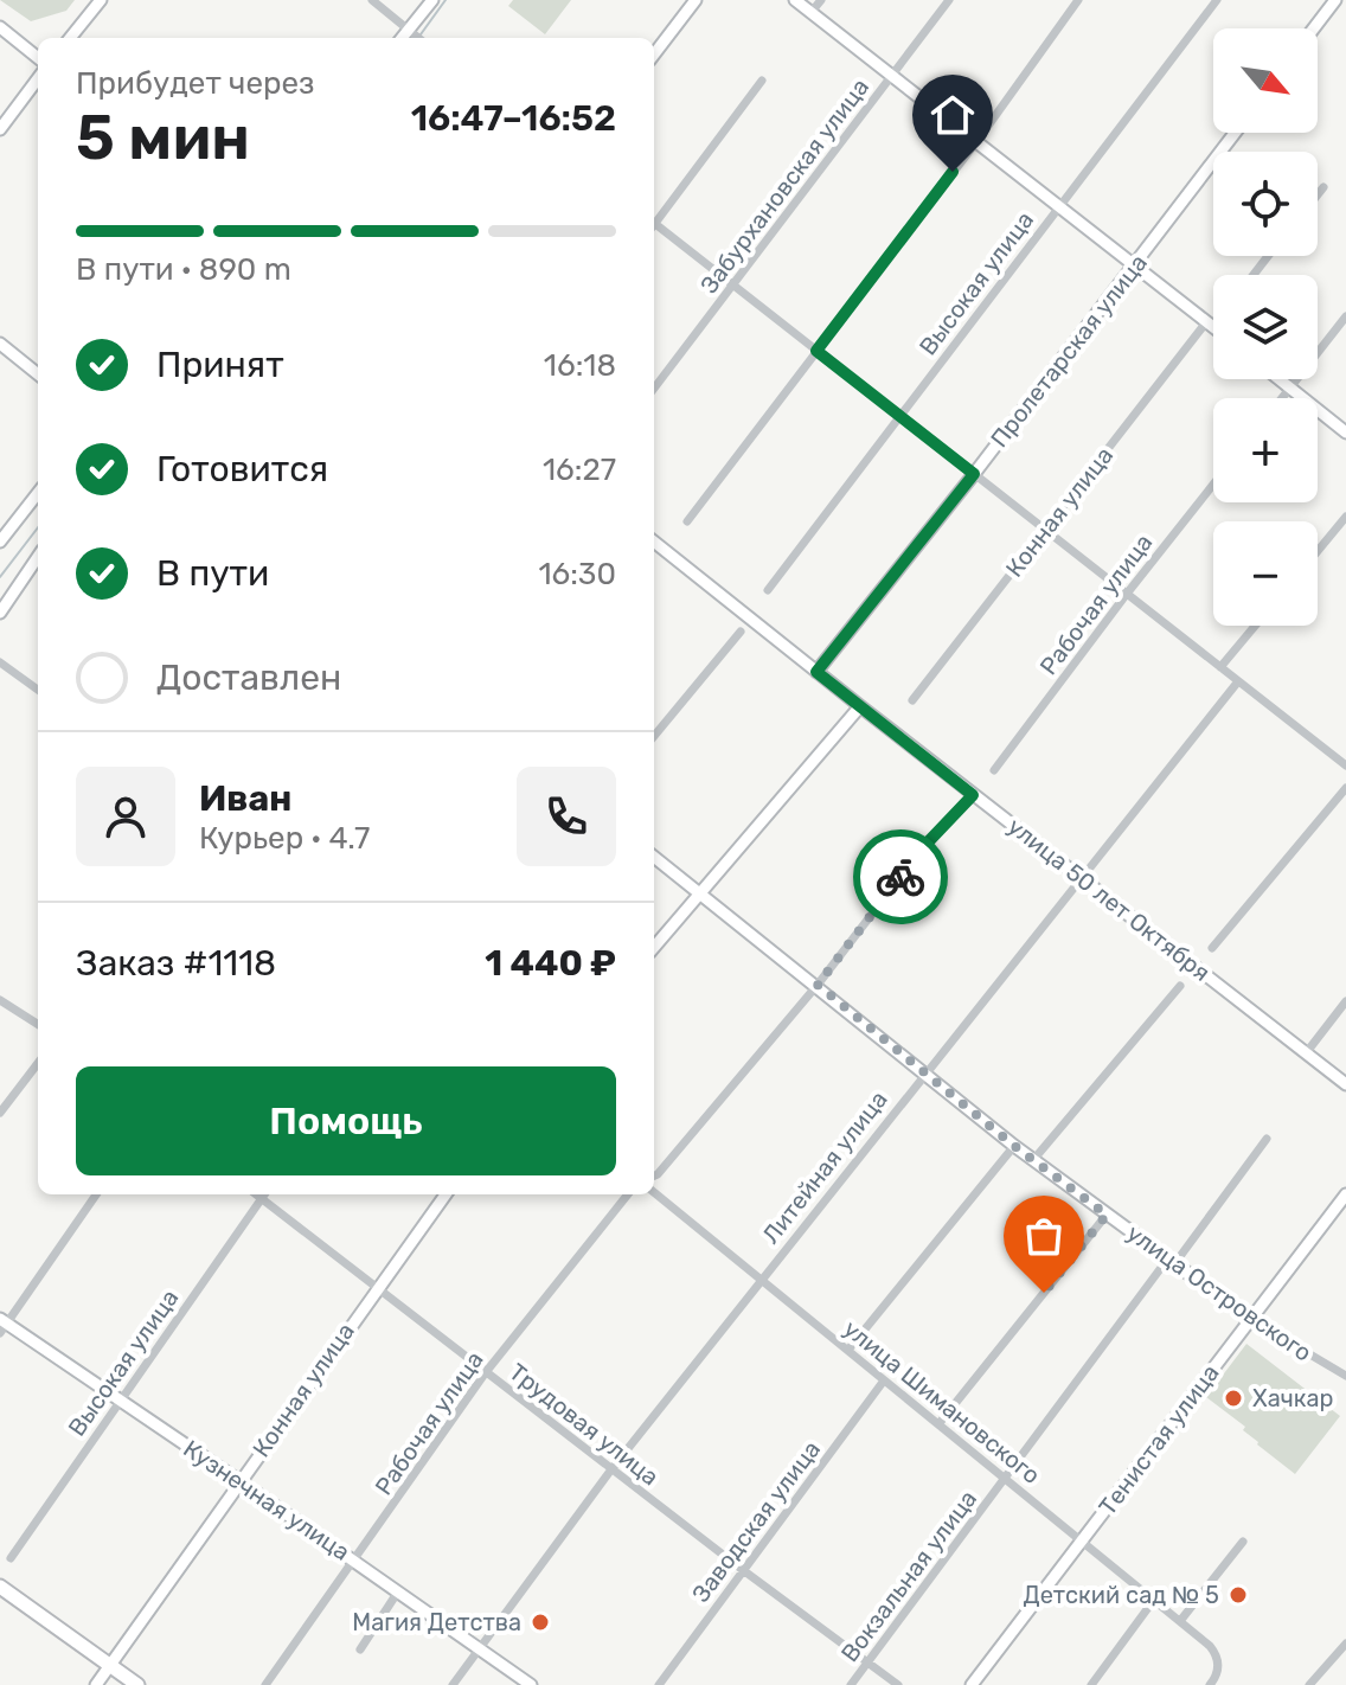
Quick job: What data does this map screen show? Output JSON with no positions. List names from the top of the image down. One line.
{"streets":{"street":["Забурхановская улица","Высокая улица","Пролетарская улица","Конная улица","Рабочая улица","улица 50 лет Октября","Литейная улица","улица Островского","улица Шимановского","Трудовая улица","Тенистая улица","Кузнечная улица","Заводская улица","Вокзальная улица"]},"crossings":[["Высокая улица","Трудовая улица"],["Высокая улица","Кузнечная улица"],["Пролетарская улица","улица 50 лет Октября"],["Конная улица","Трудовая улица"],["Конная улица","Кузнечная улица"],["Рабочая улица","Трудовая улица"],["Рабочая улица","Кузнечная улица"],["улица 50 лет Октября","Литейная улица"],["Литейная улица","улица Островского"],["Литейная улица","улица Шимановского"],["Литейная улица","Трудовая улица"],["Литейная улица","Кузнечная улица"],["улица Островского","Тенистая улица"],["улица Островского","Вокзальная улица"],["улица Шимановского","Тенистая улица"],["улица Шимановского","Заводская улица"],["улица Шимановского","Вокзальная улица"],["Трудовая улица","Заводская улица"],["Трудовая улица","Вокзальная улица"]],"places":["Хачкар","Детский сад № 5","Магия Детства"],"north":"bottom right","page":{"map_buttons":["+","−"],"heading":["5 мин","Прибудет через","16:47–16:52"],"panel":["Иван","Курьер · 4.7","Заказ #1118","1 440 ₽"],"bar":"В пути · 890 m","list":[["Принят","16:18"],["Готовится","16:27"],["В пути","16:30"],"Доставлен"],"buttons":"Помощь"}}
